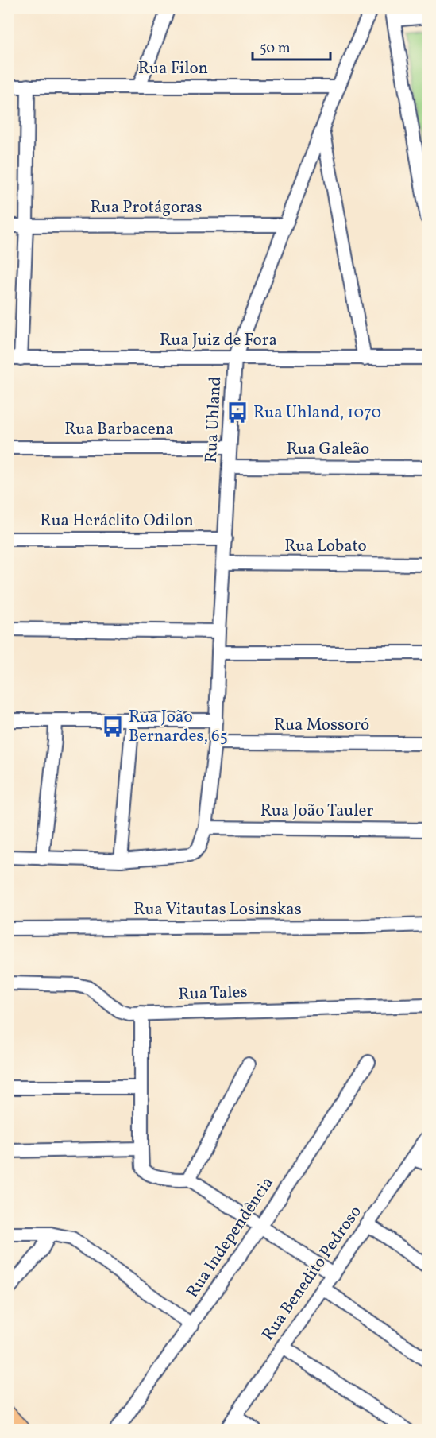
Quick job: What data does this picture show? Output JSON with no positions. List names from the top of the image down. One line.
{"streets":{"street":["Rua Filon","Rua Protágoras","Rua Juiz de Fora","Rua Uhland","Rua Barbacena","Rua Galeão","Rua Heráclito Odilon","Rua Lobato","Rua Mossoró","Rua João Tauler","Rua Vitautas Losinskas","Rua Tales","Rua Independência","Rua Benedito Pedroso"]},"crossings":[["Rua Filon","Rua Uhland"],["Rua Protágoras","Rua Uhland"],["Rua Juiz de Fora","Rua Uhland"],["Rua Uhland","Rua Barbacena"],["Rua Uhland","Rua Galeão"],["Rua Uhland","Rua Heráclito Odilon"],["Rua Uhland","Rua Lobato"],["Rua Uhland","Rua Mossoró"],["Rua Uhland","Rua João Tauler"]],"places":{"bus stop":["Rua Uhland, 1070","Rua João Bernardes, 65"]},"scale_bar":"50 m"}
